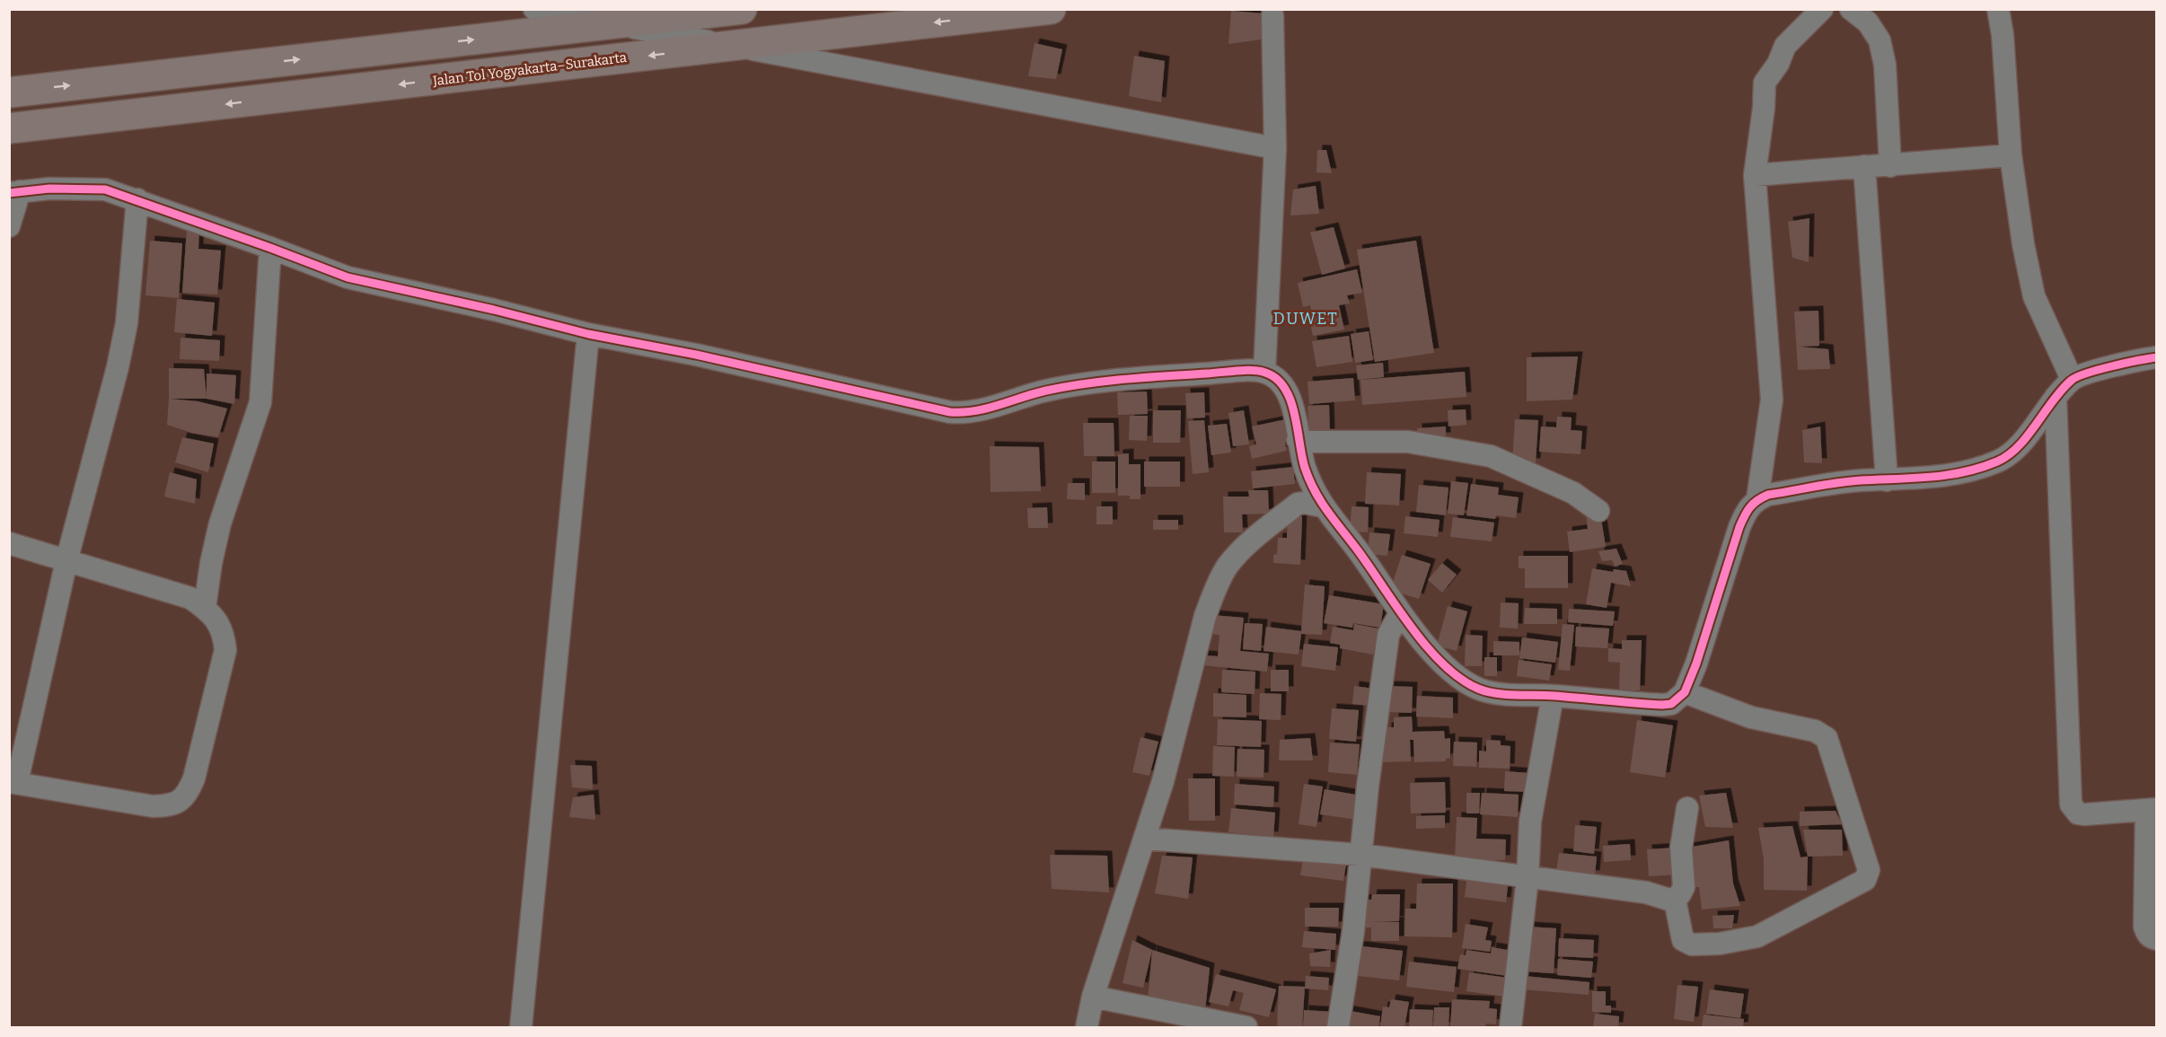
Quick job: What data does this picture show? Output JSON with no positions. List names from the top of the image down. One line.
{"streets":{"highway":["Jalan Tol Yogyakarta–Surakarta"]},"districts":["DUWET"]}
